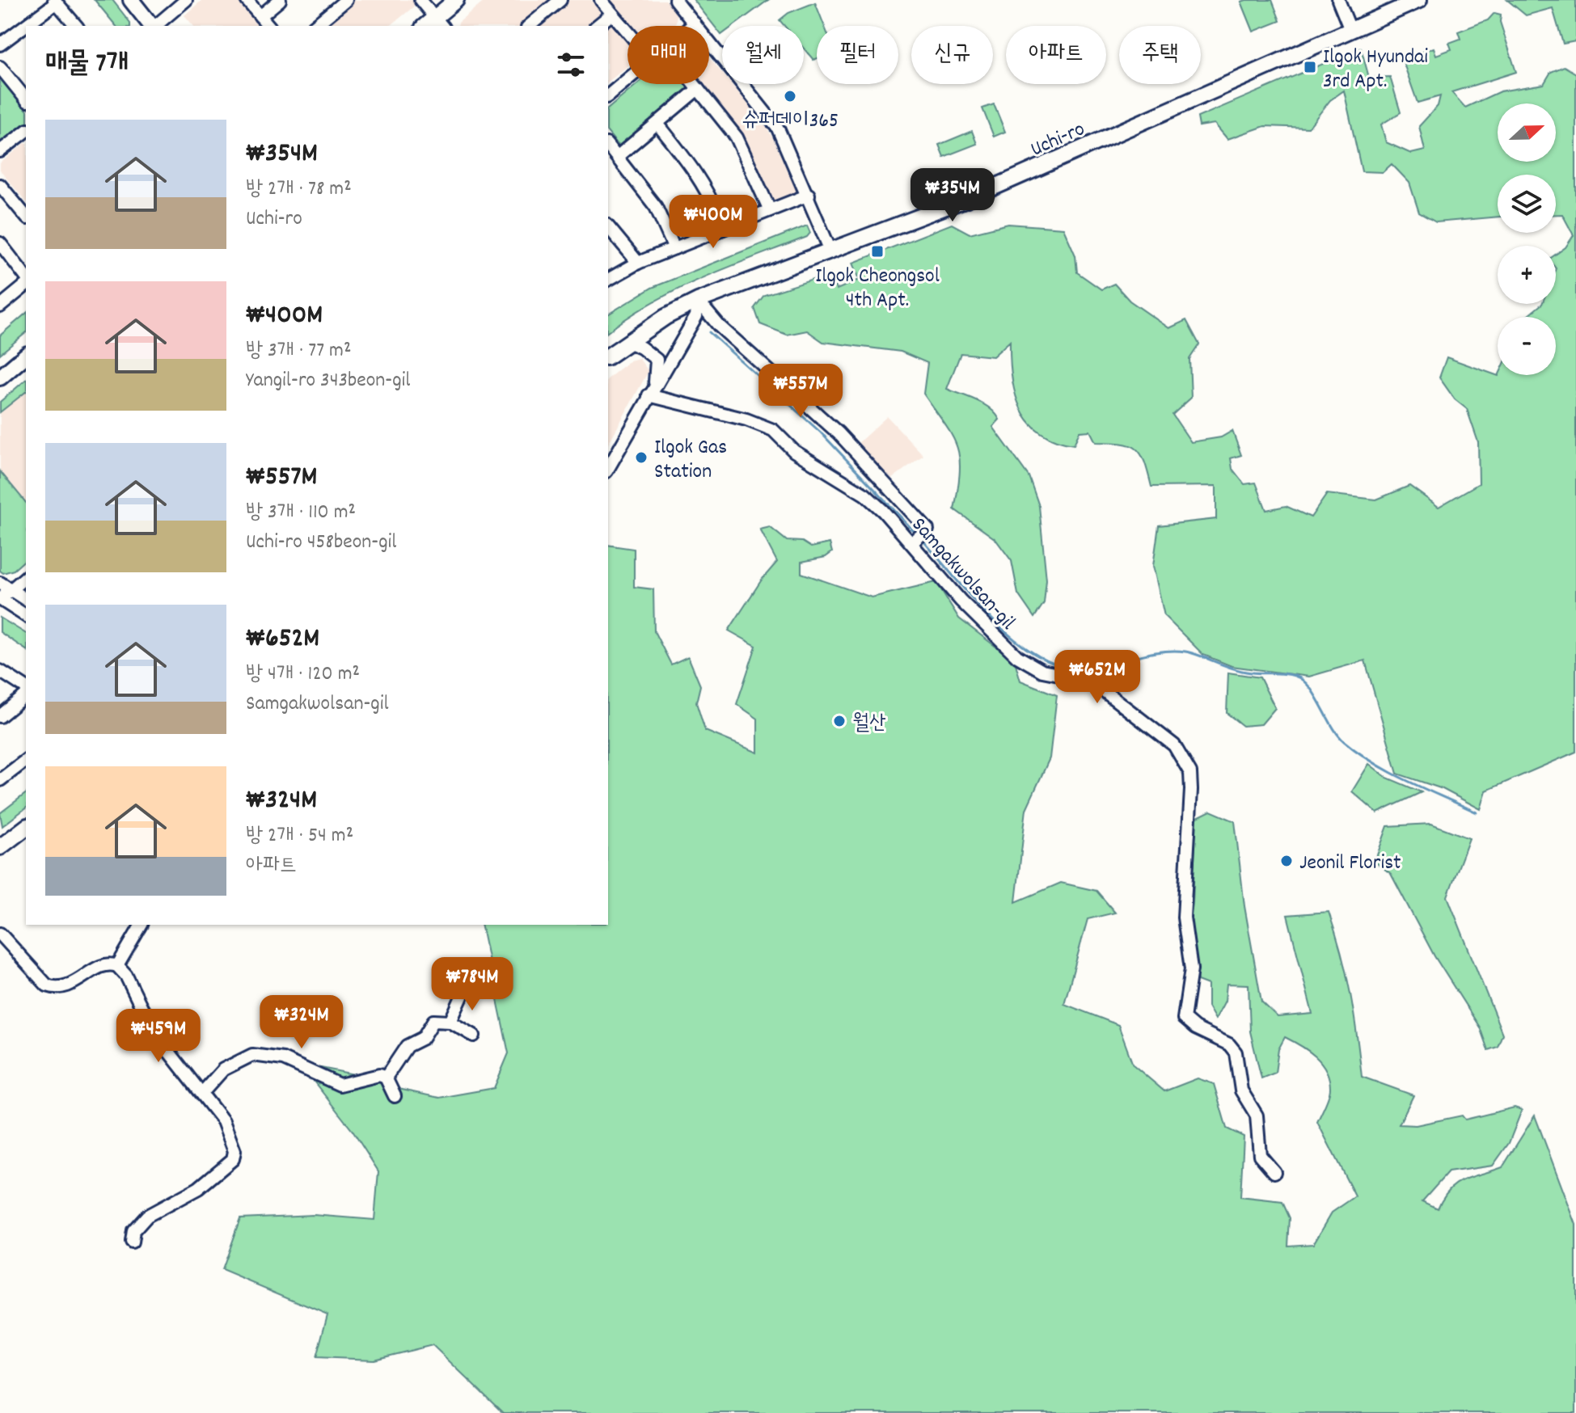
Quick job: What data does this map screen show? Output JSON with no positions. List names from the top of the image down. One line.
{"streets":{"main road":["Uchi-ro"],"street":["Samgakwolsan-gil"]},"places":{"transit":["Ilgok Hyundai 3rd Apt.","Ilgok Cheongsol 4th Apt."],"other":["슈퍼데이365","Ilgok Gas Station","월산","Jeonil Florist"]},"north":"right","page":{"chip":["매매","월세","필터","신규","아파트","주택"],"heading":"매물 7개","map_buttons":["+","−"],"list":[{"name":"₩354M","note":"방 2개 · 78 m² · Uchi-ro"},{"name":"₩400M","note":"방 3개 · 77 m² · Yangil-ro 343beon-gil"},{"name":"₩557M","note":"방 3개 · 110 m² · Uchi-ro 458beon-gil"},{"name":"₩652M","note":"방 4개 · 120 m² · Samgakwolsan-gil"},{"name":"₩324M","note":"방 2개 · 54 m² · 아파트"}],"price":["₩354M","₩400M","₩557M","₩652M","₩784M","₩324M","₩459M"]}}
